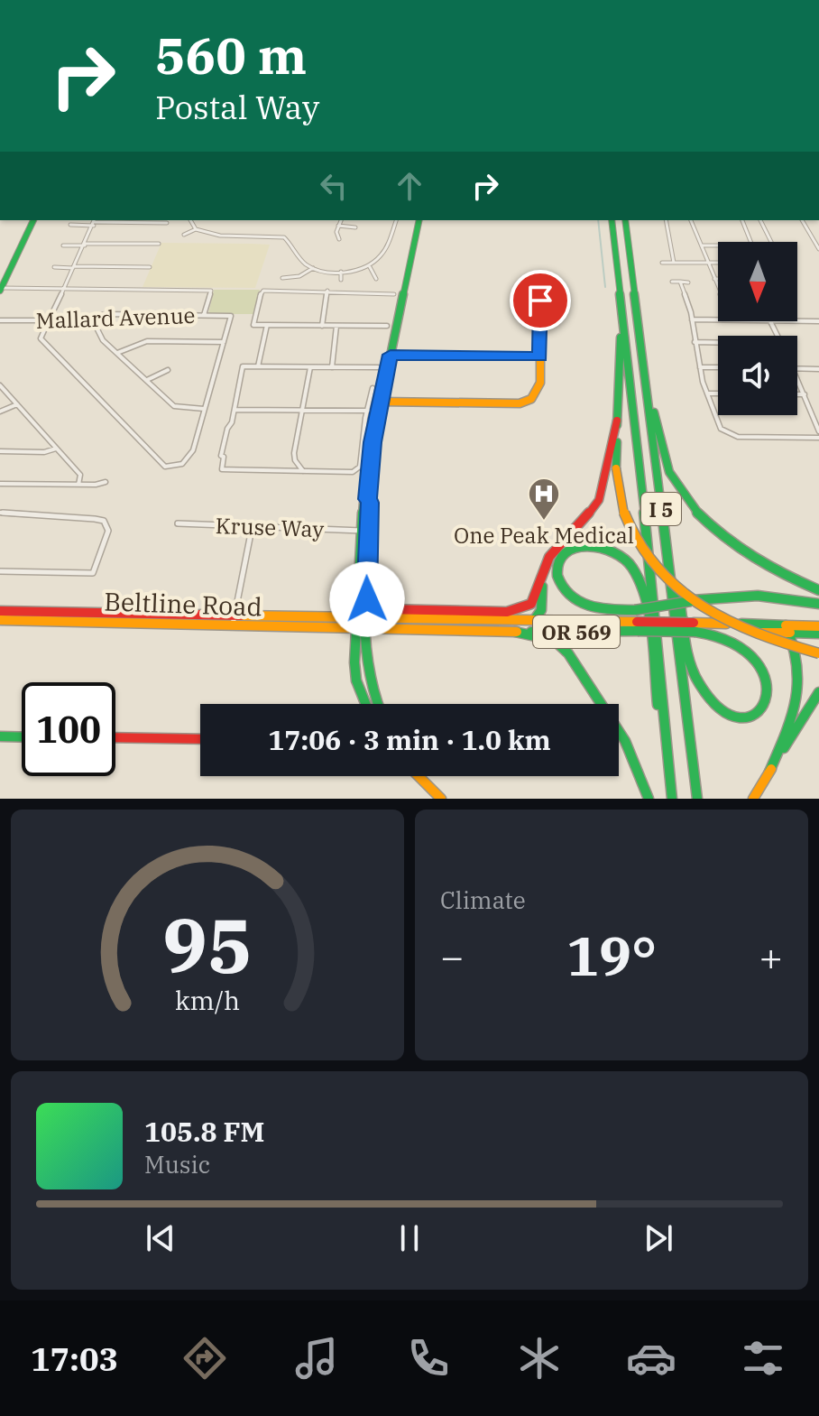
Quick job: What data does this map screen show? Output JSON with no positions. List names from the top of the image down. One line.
{"streets":{"main road":["I 5","Beltline Road","OR 569"],"street":["Mallard Avenue","Kruse Way"]},"crossings":[["Beltline Road","OR 569"]],"places":{"hospital":["One Peak Medical"]},"north":"bottom","page":{"turn":["560 m","Postal Way"],"limit":"100","trip":"17:06 · 3 min · 1.0 km","tile":"Climate","heat":["−","19°","+"],"song":["105.8 FM","Music"],"tabs":"17:03","gauge":["95","km/h"]}}
